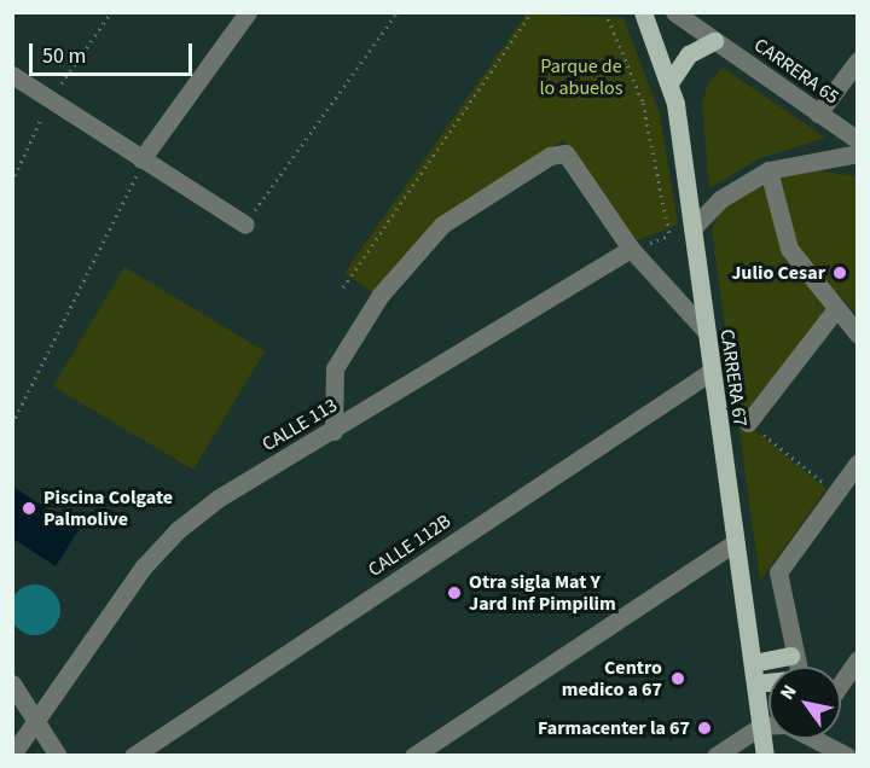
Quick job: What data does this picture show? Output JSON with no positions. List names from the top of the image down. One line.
{"streets":{"main road":["CARRERA 67"],"street":["CARRERA 65","CALLE 113","CALLE 112B"]},"crossings":[["CARRERA 67","CALLE 112B"]],"parks":["Parque de lo abuelos"],"places":["Julio Cesar","Piscina Colgate Palmolive","Otra sigla Mat Y Jard Inf Pimpilim","Centro medico a 67","Farmacenter la 67"],"scale_bar":"50 m","north":"top left"}
